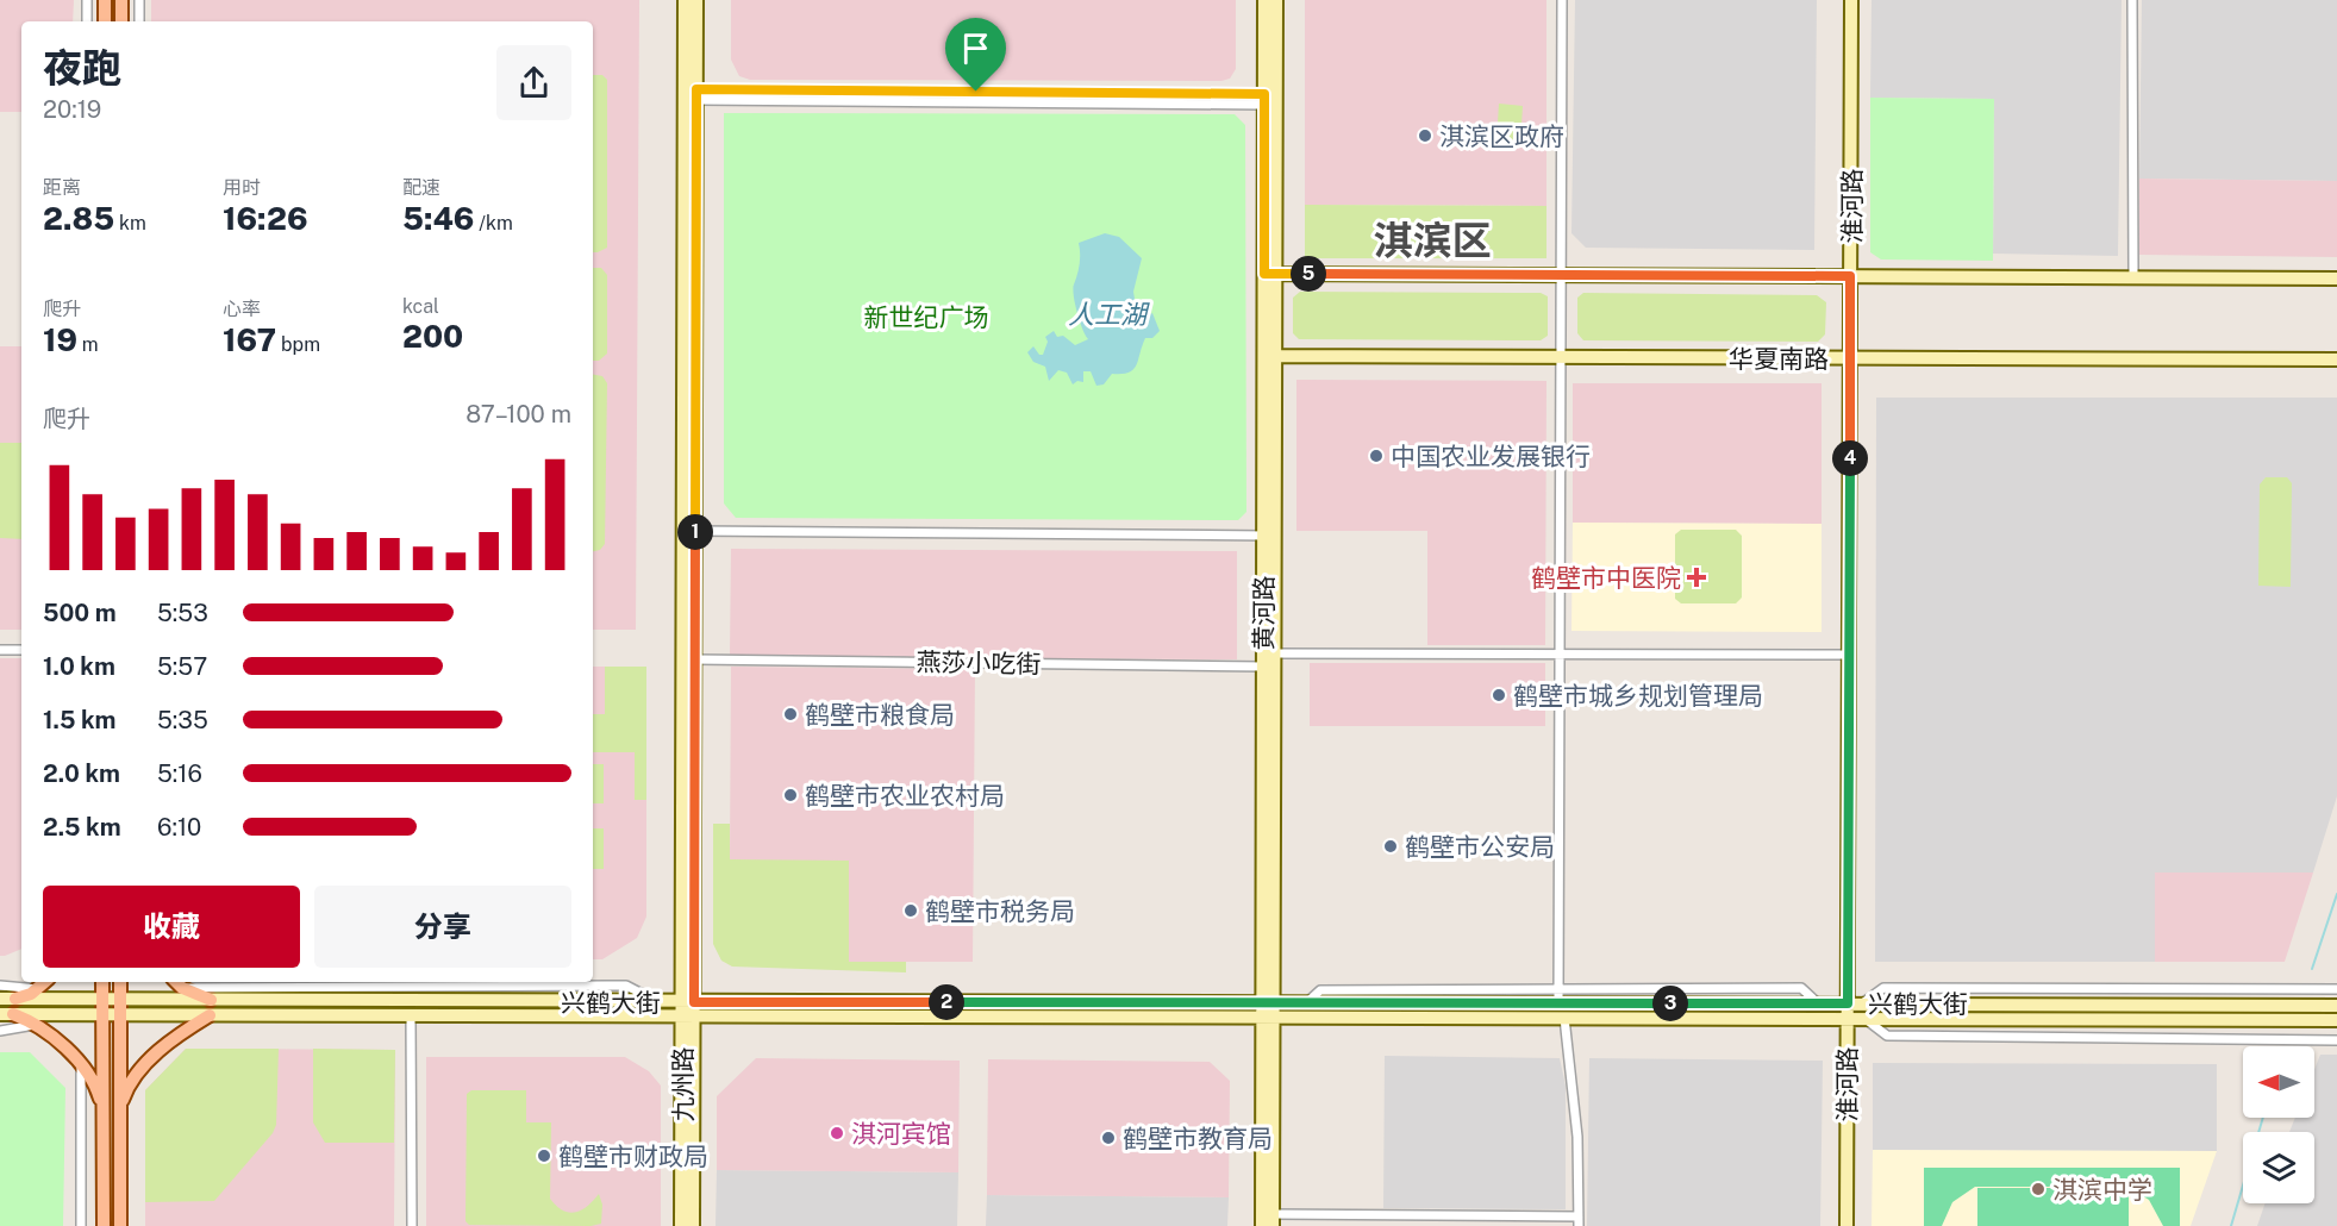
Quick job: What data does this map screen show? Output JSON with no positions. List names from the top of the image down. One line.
{"streets":{"main road":["淮河路","华夏南路","黄河路","兴鹤大街","九州路"],"street":["燕莎小吃街"]},"crossings":[["淮河路","华夏南路"],["淮河路","兴鹤大街"],["华夏南路","黄河路"],["黄河路","燕莎小吃街"],["黄河路","兴鹤大街"],["燕莎小吃街","九州路"],["兴鹤大街","九州路"]],"districts":["淇滨区"],"water":["人工湖"],"parks":["新世纪广场"],"places":{"other":["淇滨区政府","中国农业发展银行","鹤壁市城乡规划管理局","鹤壁市粮食局","鹤壁市农业农村局","鹤壁市公安局","鹤壁市税务局","淇河宾馆","鹤壁市教育局","鹤壁市财政局","淇滨中学"],"health":["鹤壁市中医院"]},"north":"left","page":{"heading":["夜跑","20:19"],"stats":[["距离","2.85 km"],["用时","16:26"],["配速","5:46 /km"],["爬升","19 m"],["心率","167 bpm"],["kcal","200"]],"pins":["5","4","1","2","3"],"chart":["爬升","87–100 m"],"list":[{"name":"500 m","note":"5:53"},{"name":"1.0 km","note":"5:57"},{"name":"1.5 km","note":"5:35"},{"name":"2.0 km","note":"5:16"},{"name":"2.5 km","note":"6:10"}],"buttons":["收藏","分享"]}}
